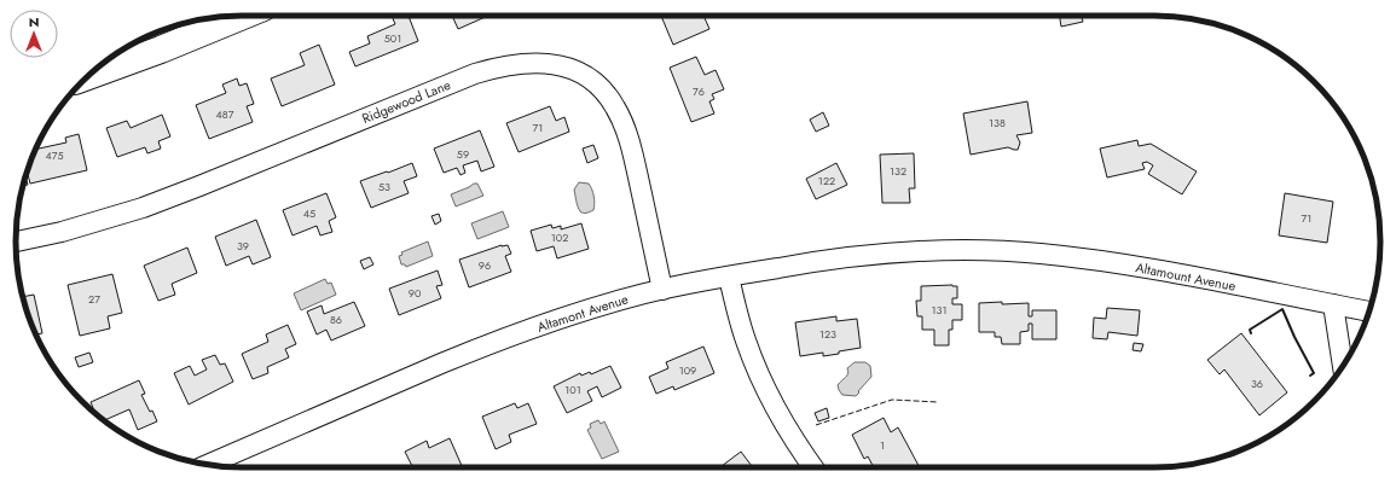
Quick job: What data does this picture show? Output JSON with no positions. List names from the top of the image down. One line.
{"streets":{"street":["Ridgewood Lane","Altamount Avenue","Altamont Avenue"]},"crossings":[["Ridgewood Lane","Altamont Avenue"],["Altamount Avenue","Altamont Avenue"]],"house_numbers":["501","76","487","138","71","59","475","132","122","53","45","71","102","39","96","90","27","131","86","123","109","36","101","1"],"north":"top"}
